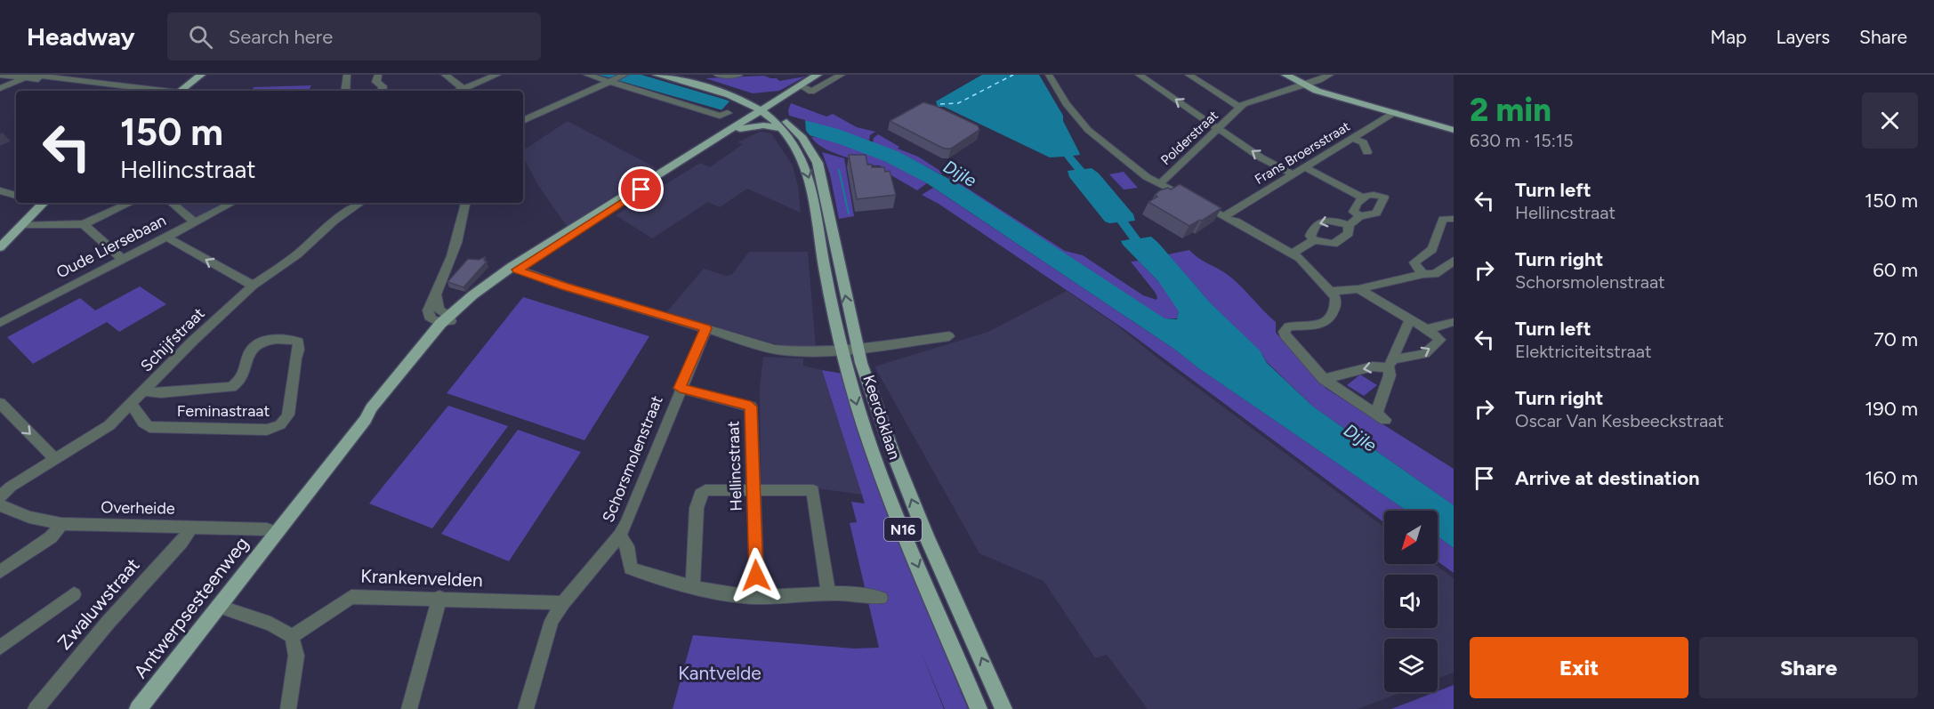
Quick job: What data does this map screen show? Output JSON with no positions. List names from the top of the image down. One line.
{"streets":{"main road":["Keerdoklaan","N16","Antwerpsesteenweg"],"street":["Polderstraat","Frans Broersstraat","Oude Liersebaan","Schijfstraat","Feminastraat","Schorsmolenstraat","Hellincstraat","Overheide","Krankenvelden","Zwaluwstraat"]},"crossings":[["Schijfstraat","Feminastraat"],["Keerdoklaan","N16"],["Schorsmolenstraat","Hellincstraat"],["Schorsmolenstraat","Krankenvelden"],["Overheide","Zwaluwstraat"],["Overheide","Antwerpsesteenweg"]],"water":["Dijle"],"parks":["Kantvelde"],"north":"bottom left","page":{"header":"Headway","search":"Search here","nav":["Map","Layers","Share"],"heading":["2 min","630 m · 15:15"],"turn":["150 m","Hellincstraat"],"list":[{"name":"Turn left","note":"Hellincstraat","value":"150 m"},{"name":"Turn right","note":"Schorsmolenstraat","value":"60 m"},{"name":"Turn left","note":"Elektriciteitstraat","value":"70 m"},{"name":"Turn right","note":"Oscar Van Kesbeeckstraat","value":"190 m"},{"name":"Arrive at destination","value":"160 m"}],"buttons":["Exit","Share"]}}
